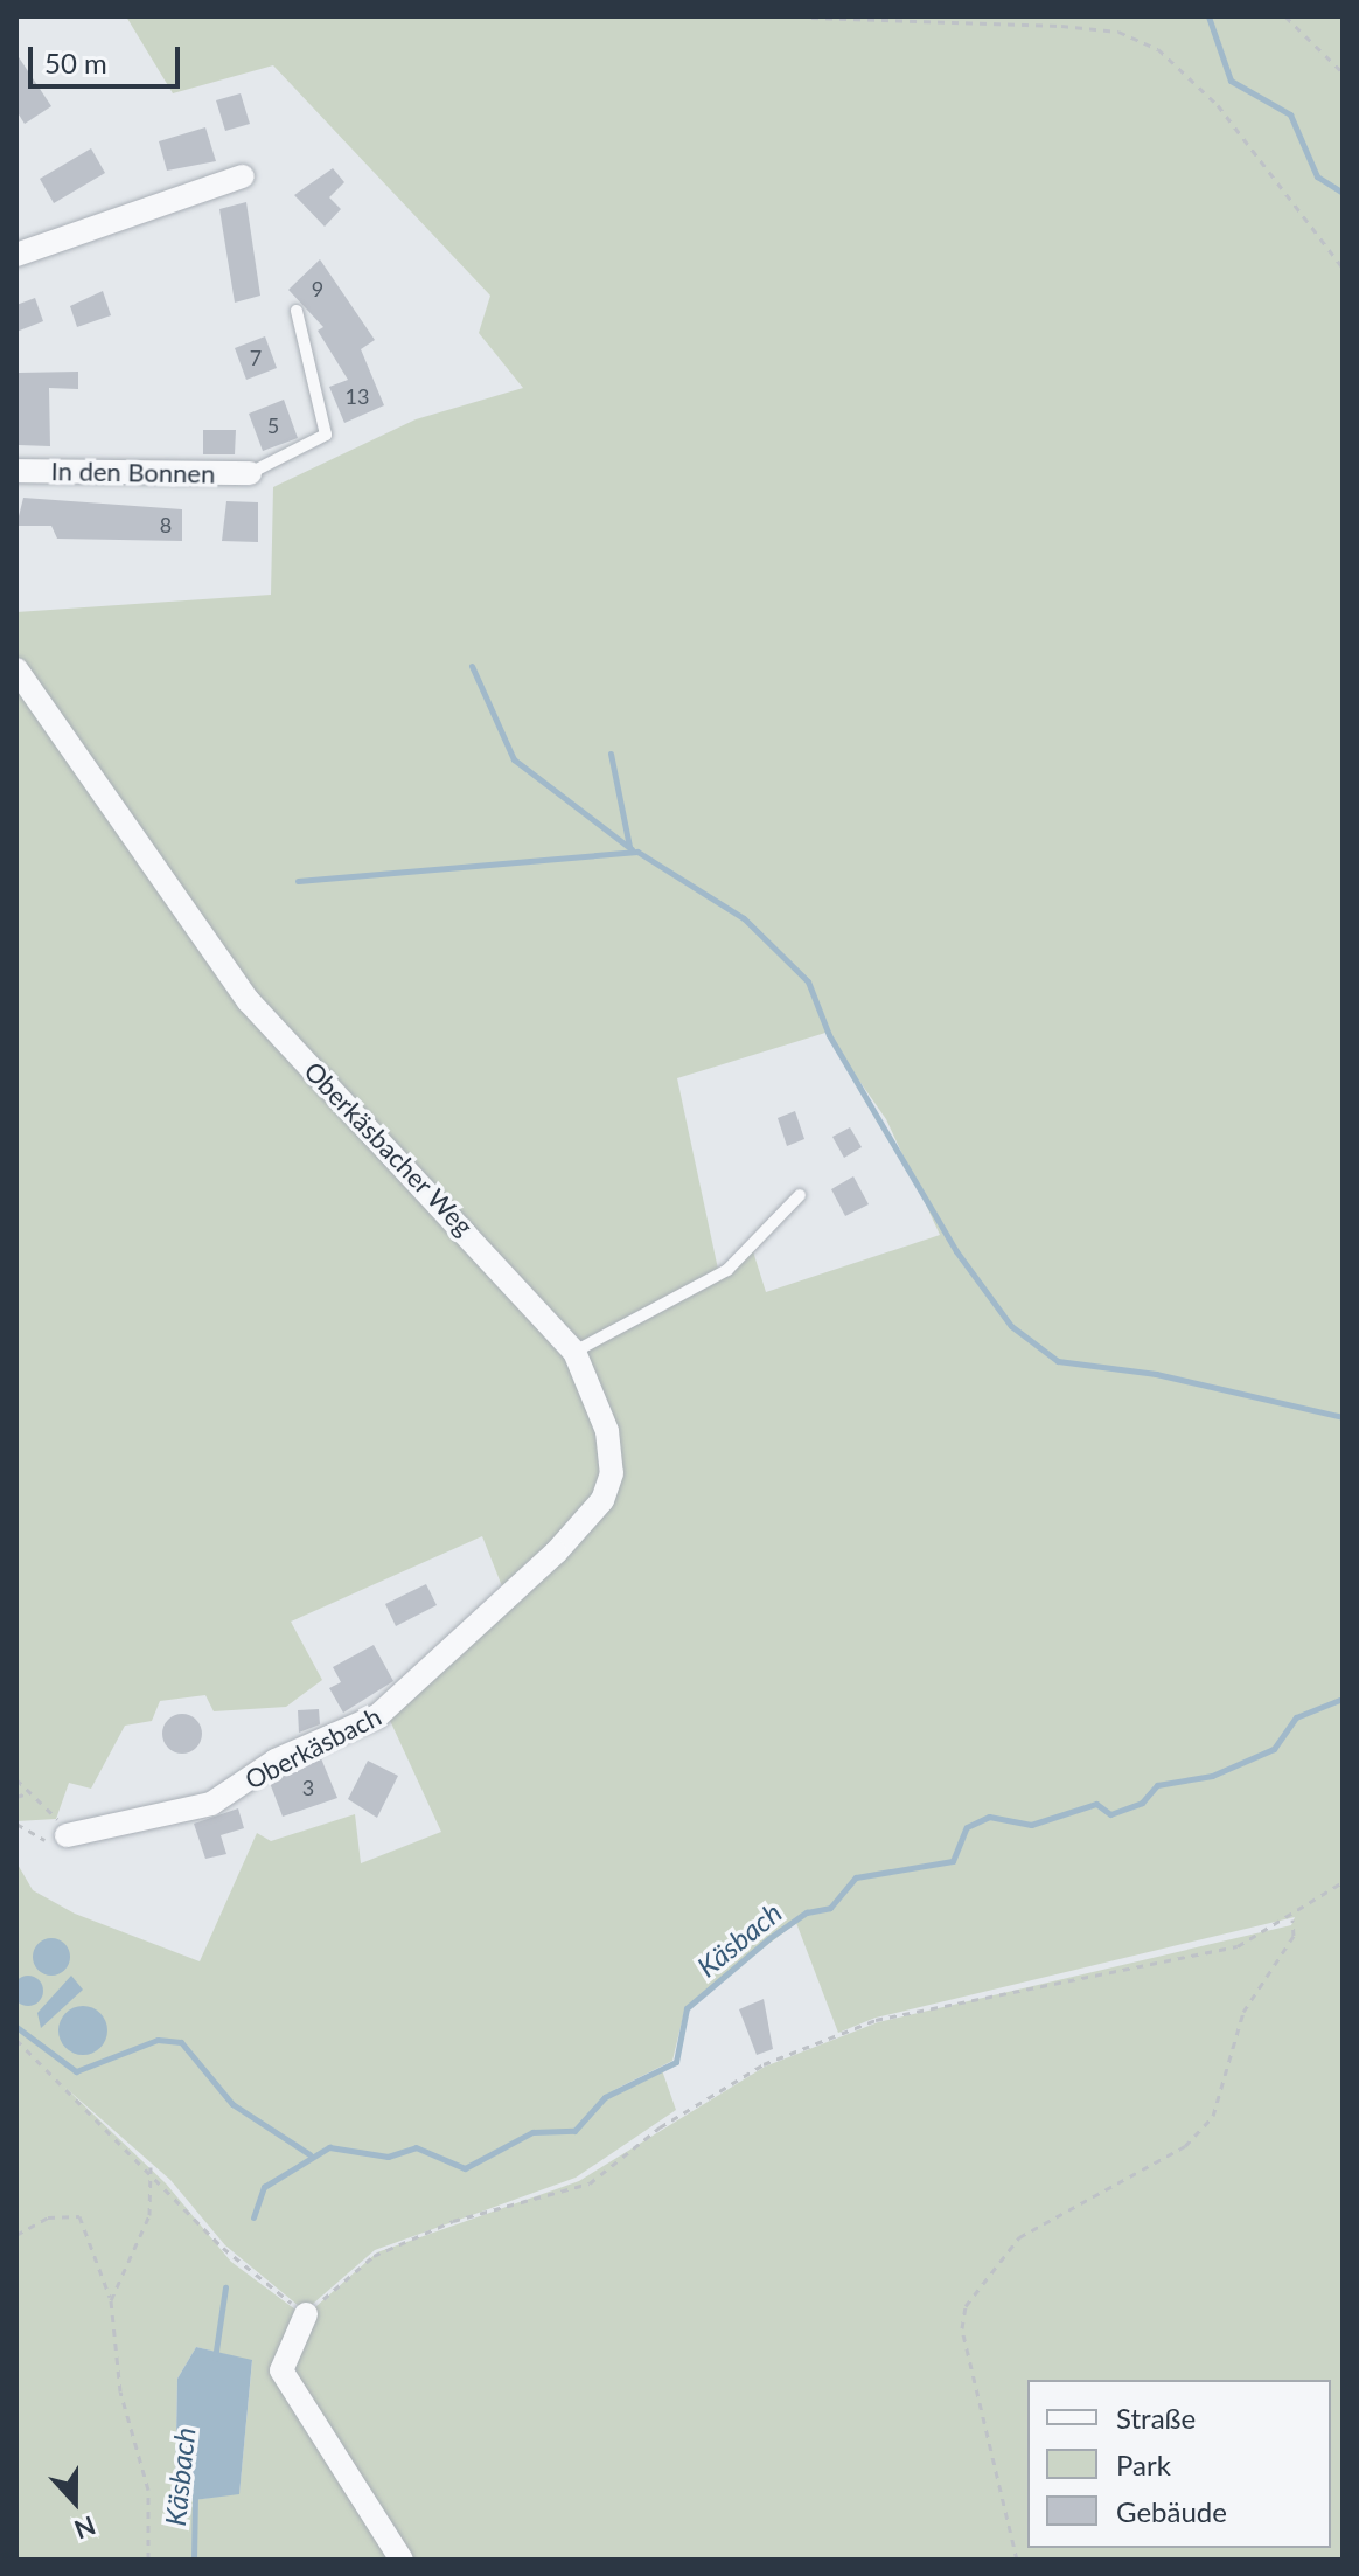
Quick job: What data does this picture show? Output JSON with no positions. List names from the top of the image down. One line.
{"streets":{"street":["In den Bonnen","Oberkäsbacher Weg","Oberkäsbach"]},"crossings":[["Oberkäsbacher Weg","Oberkäsbach"]],"water":["Käsbach"],"house_numbers":["9","7","13","5","8","3"],"legend":["Straße","Park","Gebäude"],"scale_bar":"50 m","north":"bottom"}
